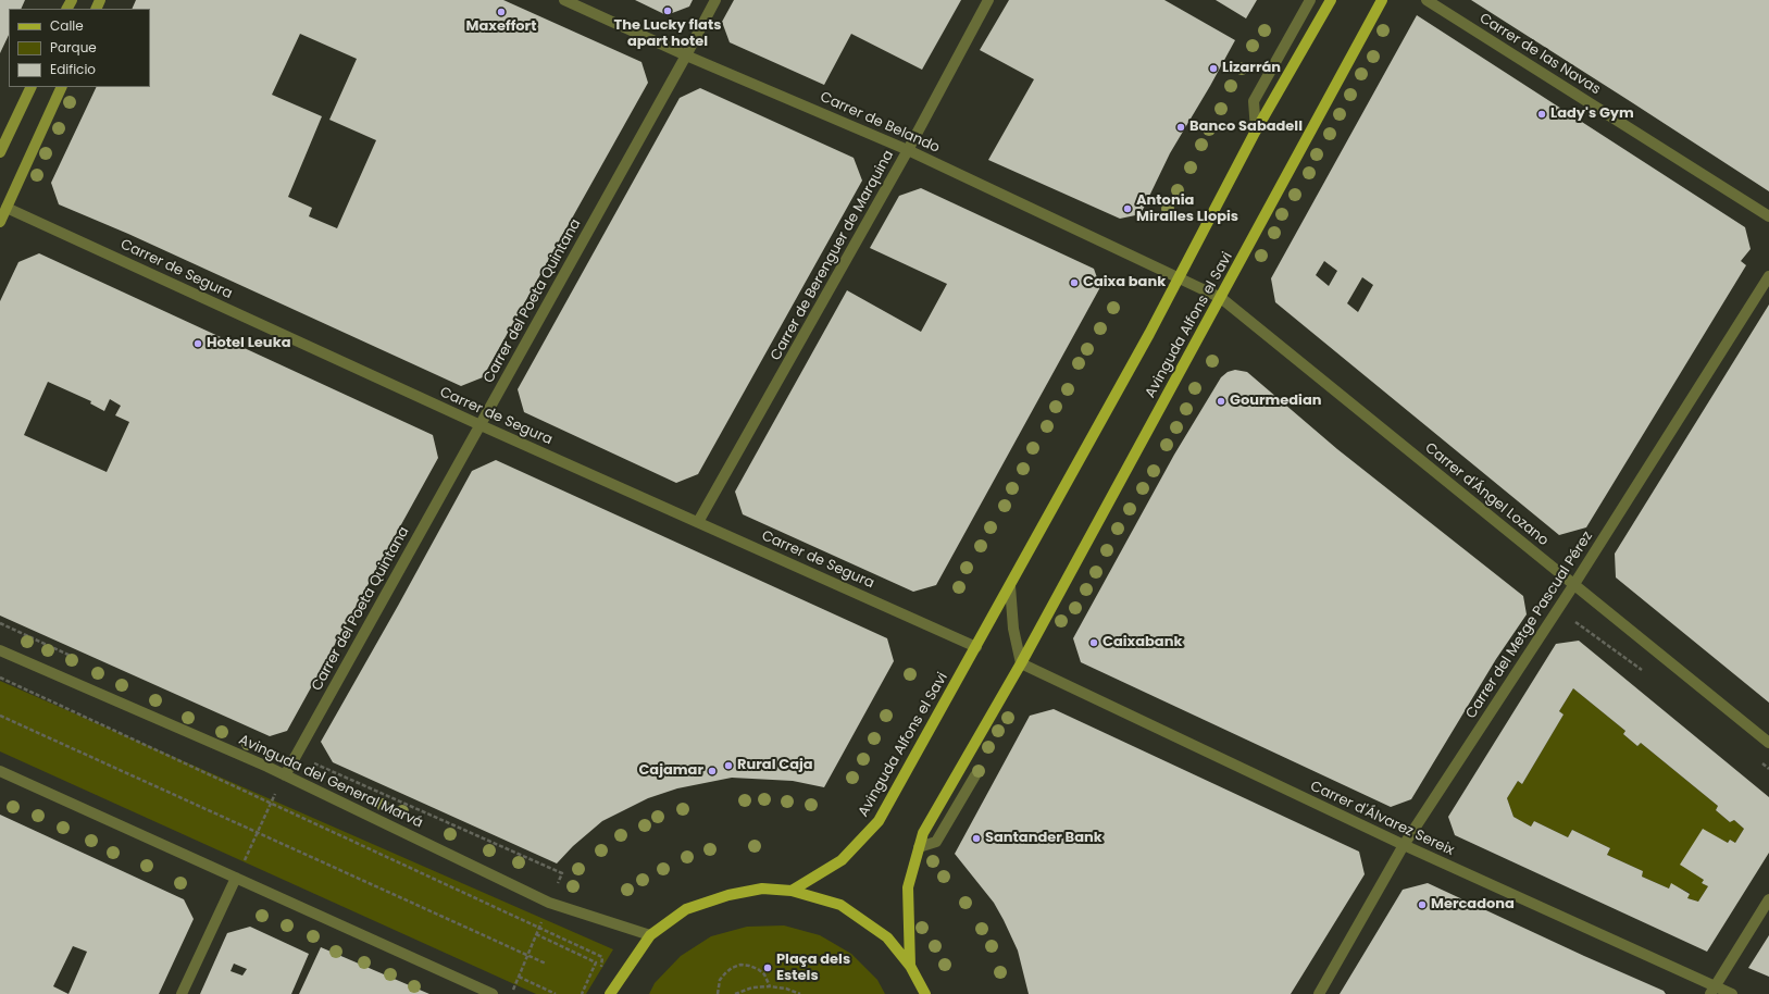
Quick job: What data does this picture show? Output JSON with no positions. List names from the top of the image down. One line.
{"streets":{"main road":["Avinguda Alfons el Savi"],"street":["Carrer de las Navas","Carrer de Belando","Carrer de Berenguer de Marquina","Carrer de Segura","Carrer del Poeta Quintana","Carrer d'Ángel Lozano","Carrer del Metge Pascual Pérez","Avinguda del General Marvá","Carrer d'Álvarez Sereix"]},"crossings":[["Carrer de Belando","Carrer de Berenguer de Marquina"],["Carrer de Belando","Carrer del Poeta Quintana"],["Carrer de Belando","Avinguda Alfons el Savi"],["Carrer de Belando","Carrer d'Ángel Lozano"],["Carrer de Berenguer de Marquina","Carrer de Segura"],["Carrer de Segura","Carrer del Poeta Quintana"],["Carrer de Segura","Avinguda Alfons el Savi"],["Carrer del Poeta Quintana","Avinguda del General Marvá"],["Avinguda Alfons el Savi","Carrer d'Ángel Lozano"],["Avinguda Alfons el Savi","Carrer d'Álvarez Sereix"],["Carrer d'Ángel Lozano","Carrer del Metge Pascual Pérez"],["Carrer del Metge Pascual Pérez","Carrer d'Álvarez Sereix"]],"places":["The Lucky flats apart hotel","Maxeffort","Lizarrán","Lady's Gym","Banco Sabadell","Antonia Miralles Llopis","Caixa bank","Hotel Leuka","Gourmedian","Caixabank","Rural Caja","Cajamar","Santander Bank","Mercadona","Plaça dels Estels"],"legend":["Calle","Parque","Edificio"]}
